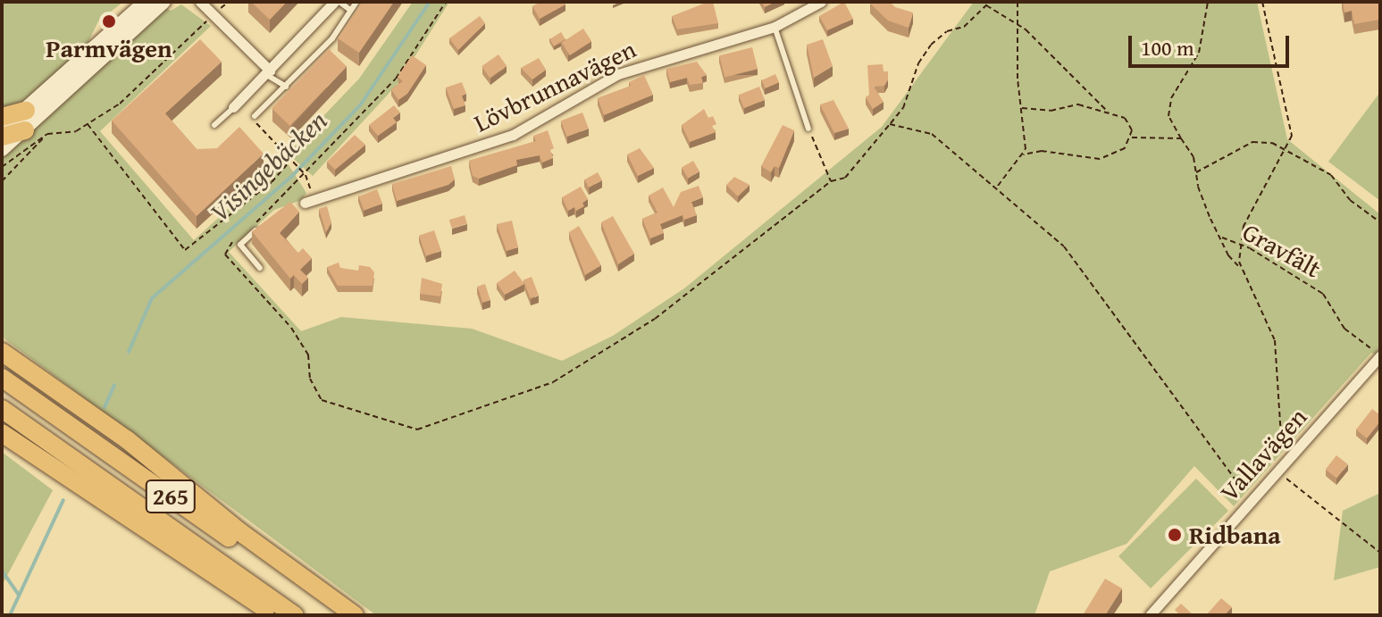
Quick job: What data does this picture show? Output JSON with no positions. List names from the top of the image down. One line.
{"streets":{"highway":["265"],"street":["Lövbrunnavägen","Vallavägen"],"path":["Gravfält"]},"crossings":[["Gravfält","Vallavägen"]],"water":["Visingebäcken"],"places":["Parmvägen","Ridbana"],"scale_bar":"100 m"}
